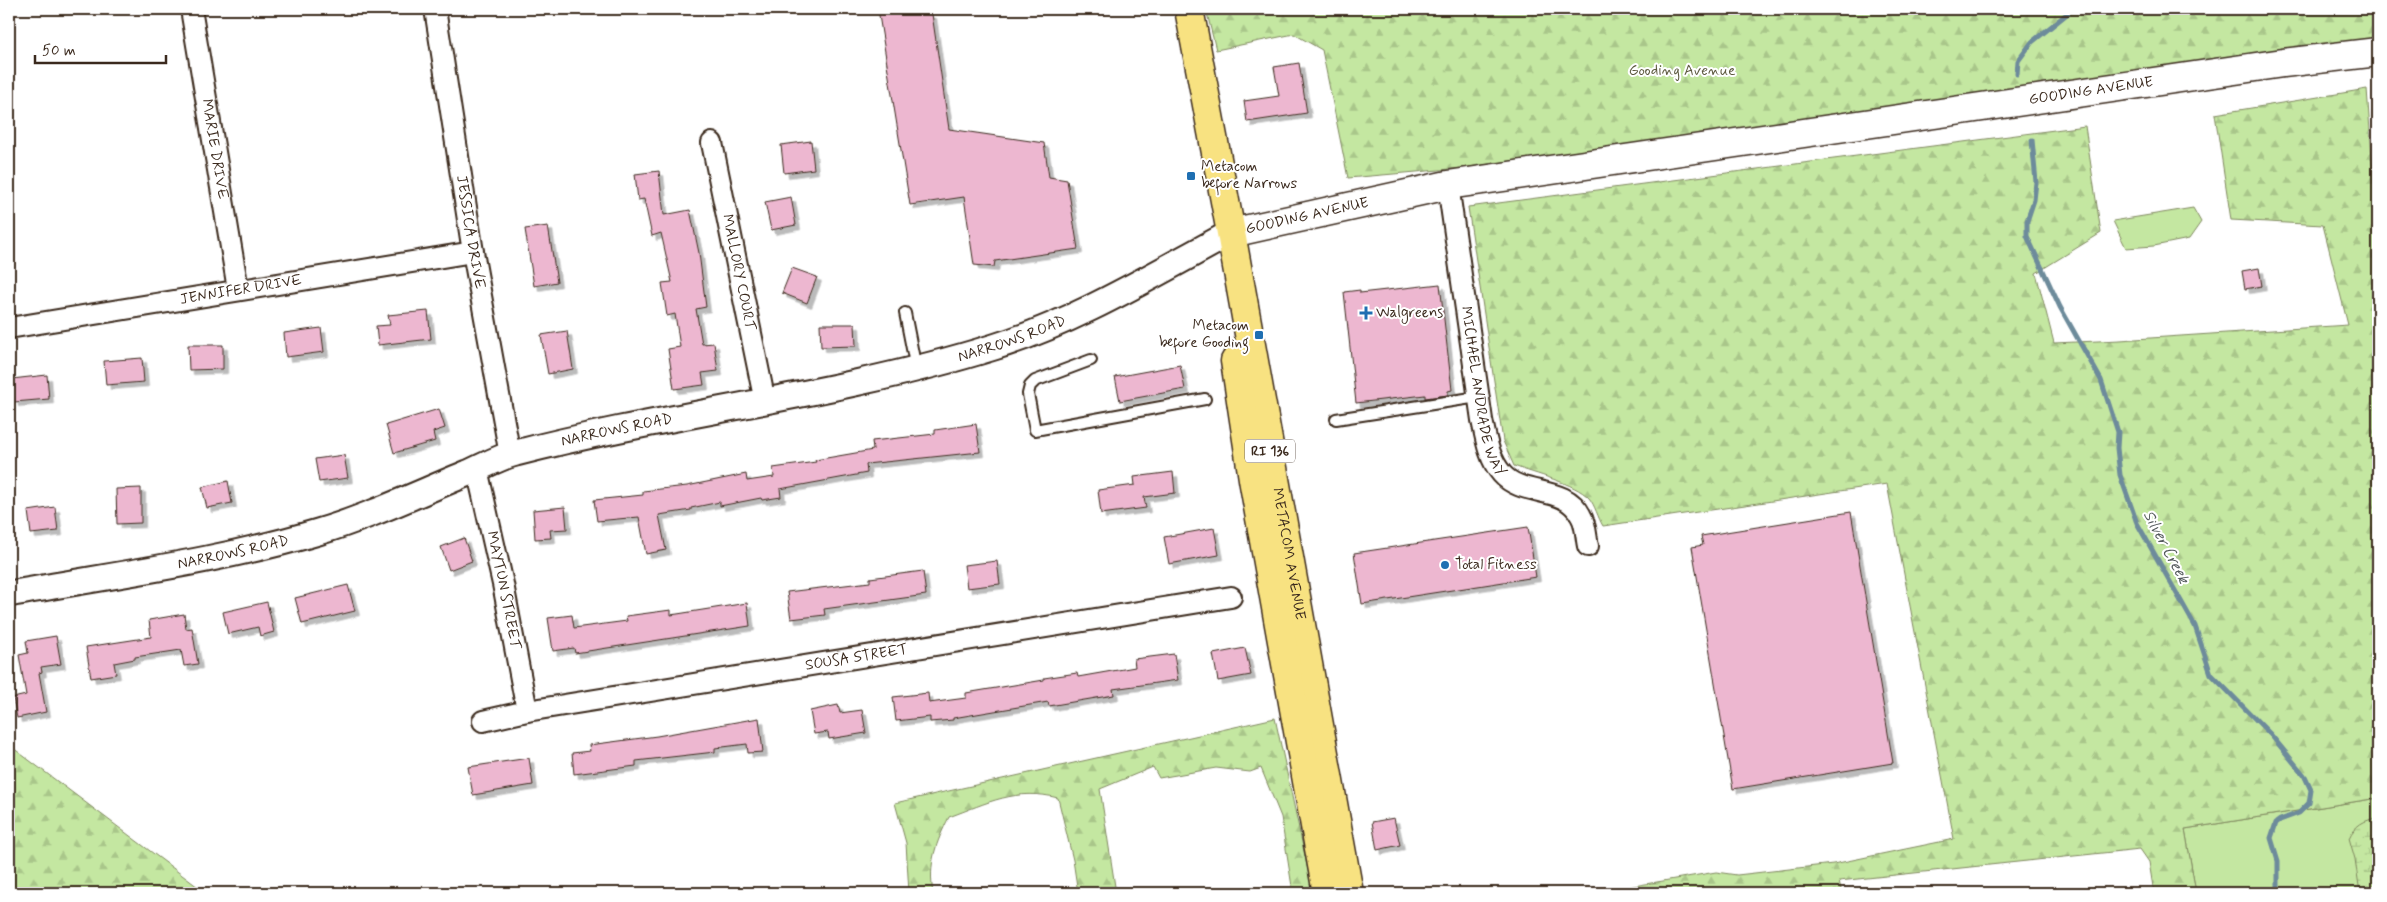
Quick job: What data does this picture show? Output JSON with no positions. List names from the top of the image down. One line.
{"streets":{"main road":["GOODING AVENUE","RI 136","METACOM AVENUE"],"street":["MARIE DRIVE","JESSICA DRIVE","MALLORY COURT","JENNIFER DRIVE","NARROWS ROAD","MICHAEL ANDRADE WAY","MAYTUN STREET","SOUSA STREET"]},"crossings":[["GOODING AVENUE","NARROWS ROAD"],["GOODING AVENUE","MICHAEL ANDRADE WAY"],["GOODING AVENUE","METACOM AVENUE"],["MARIE DRIVE","JENNIFER DRIVE"],["JESSICA DRIVE","JENNIFER DRIVE"],["JESSICA DRIVE","NARROWS ROAD"],["MALLORY COURT","NARROWS ROAD"],["NARROWS ROAD","METACOM AVENUE"],["NARROWS ROAD","MAYTUN STREET"],["MAYTUN STREET","SOUSA STREET"]],"water":["Silver Creek"],"parks":["Gooding Avenue"],"places":{"transit":["Metacom before Narrows","Metacom before Gooding"],"health":["Walgreens"],"other":["Total Fitness"]},"scale_bar":"50 m"}
